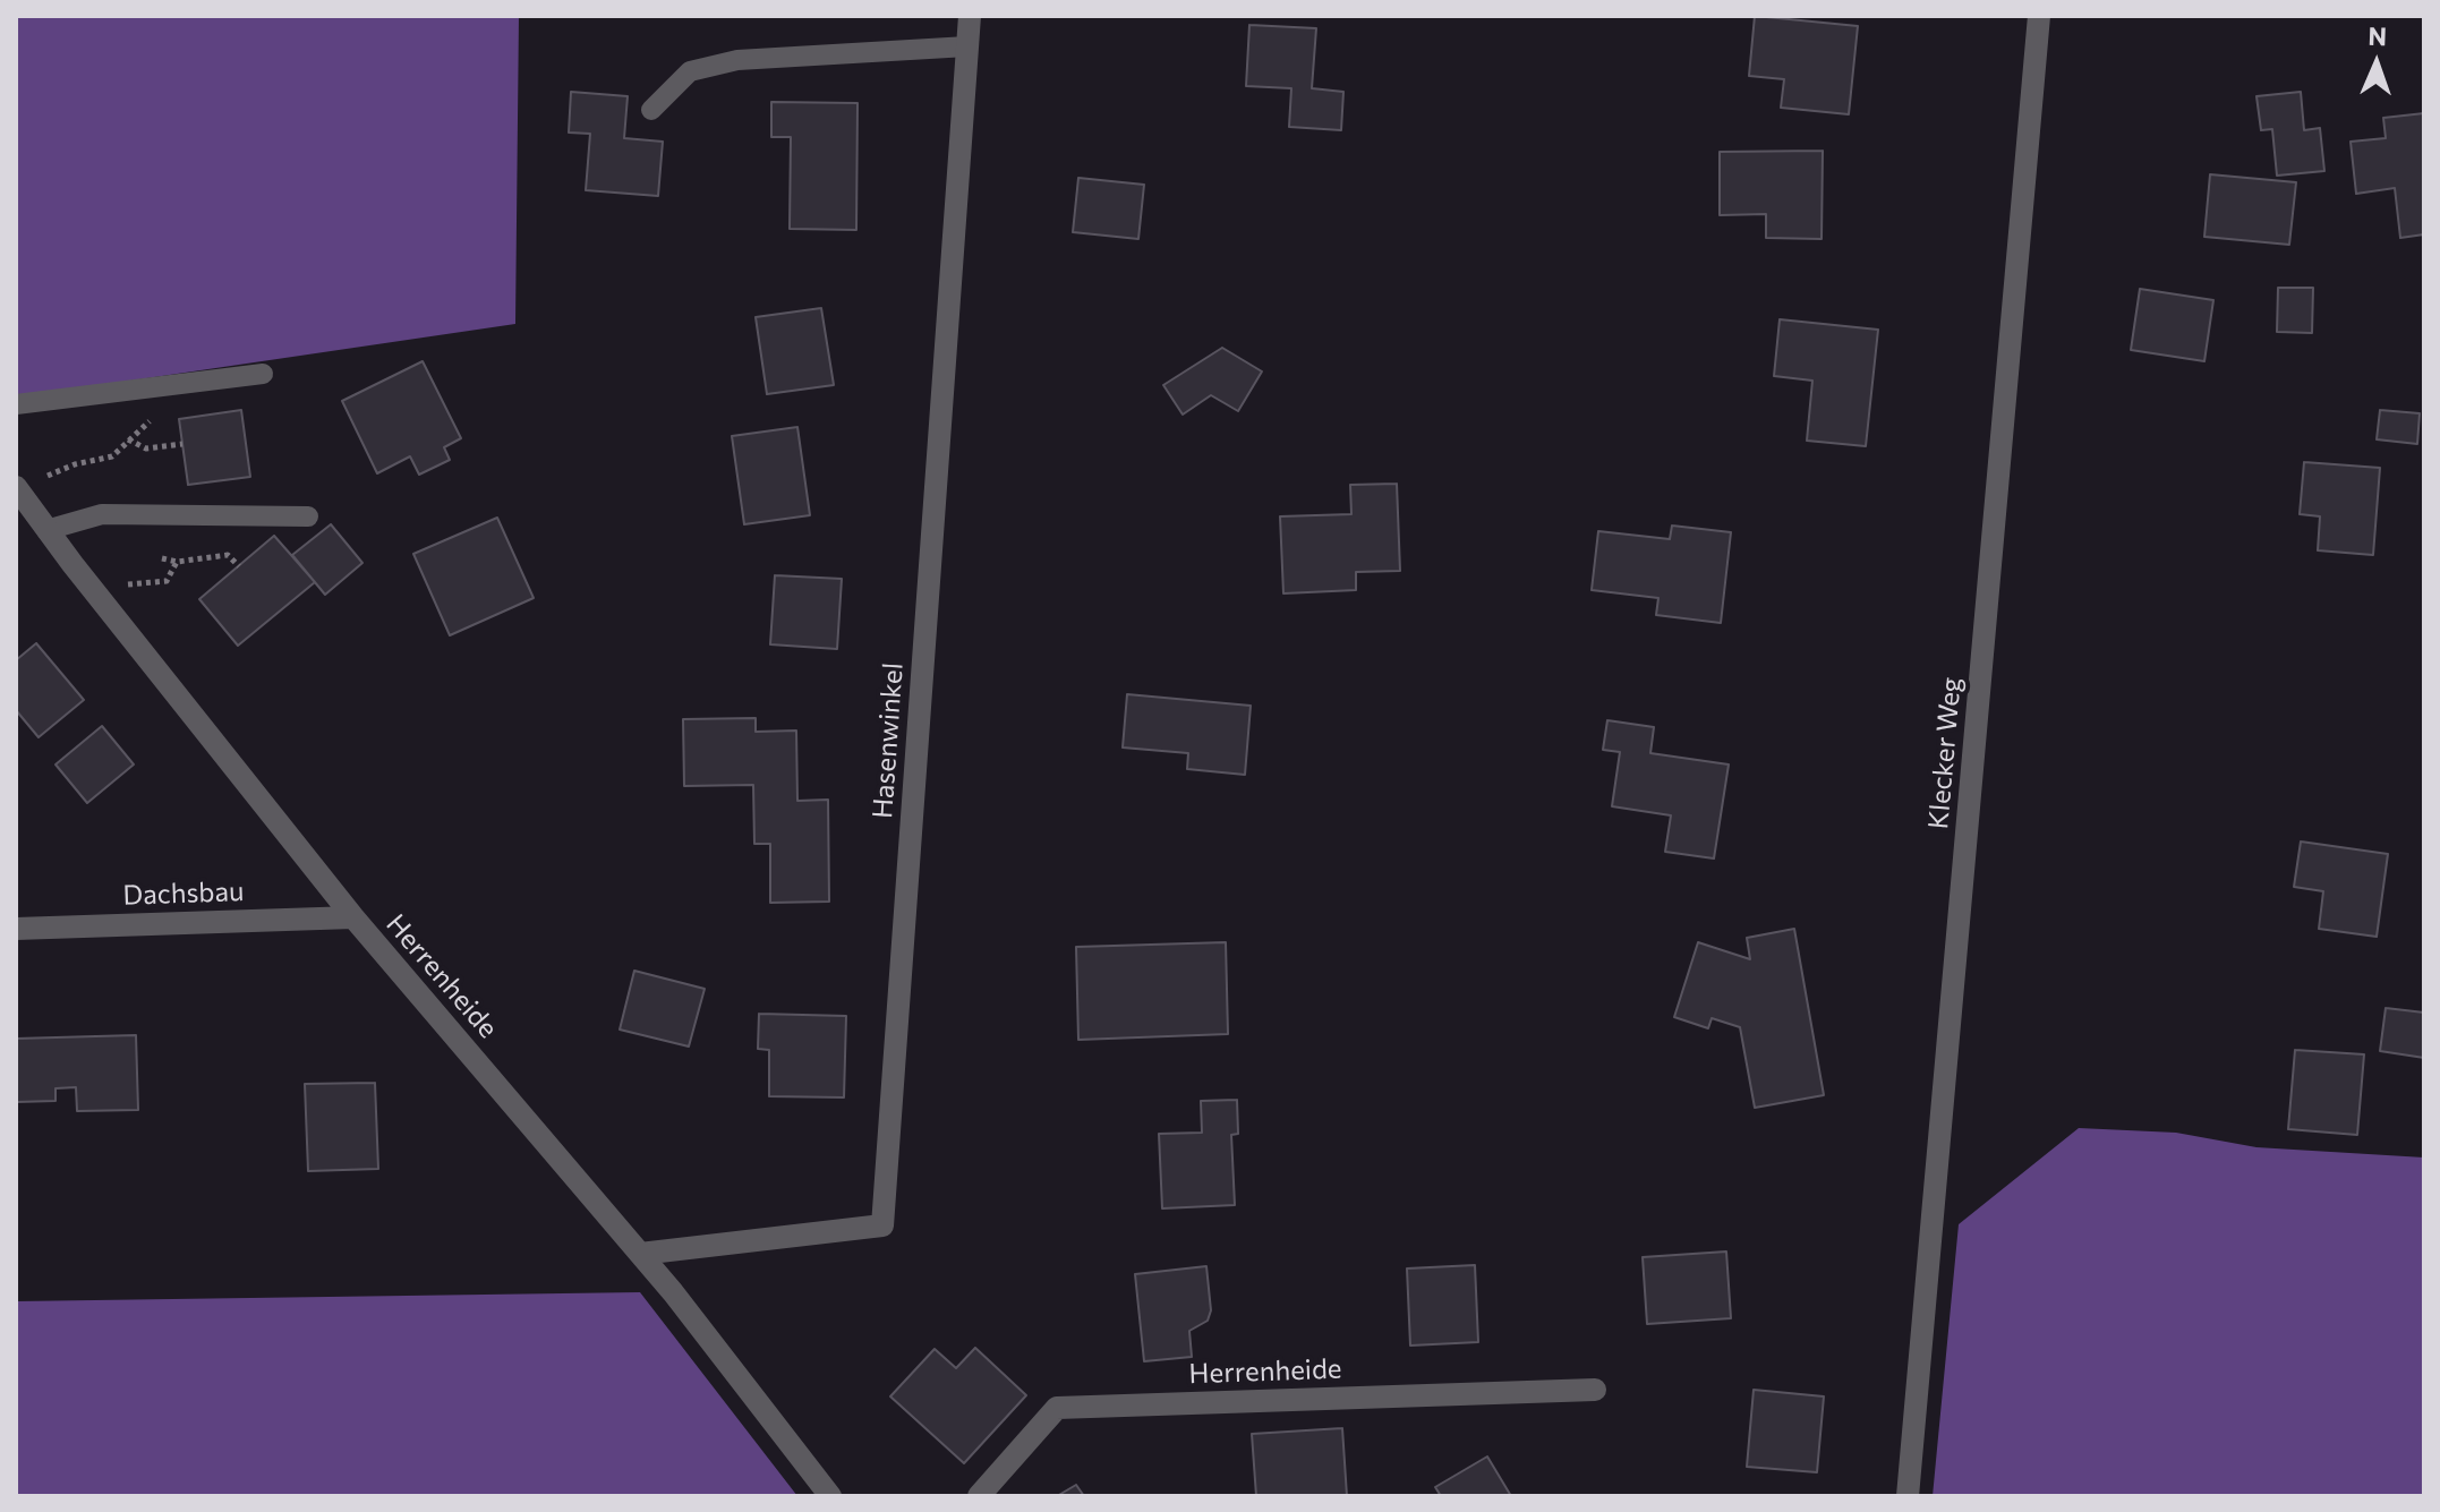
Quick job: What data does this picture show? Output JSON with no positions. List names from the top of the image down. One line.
{"streets":{"street":["Hasenwinkel","Klecker Weg","Dachsbau","Herrenheide"]},"crossings":[["Hasenwinkel","Herrenheide"],["Dachsbau","Herrenheide"]],"north":"top"}
